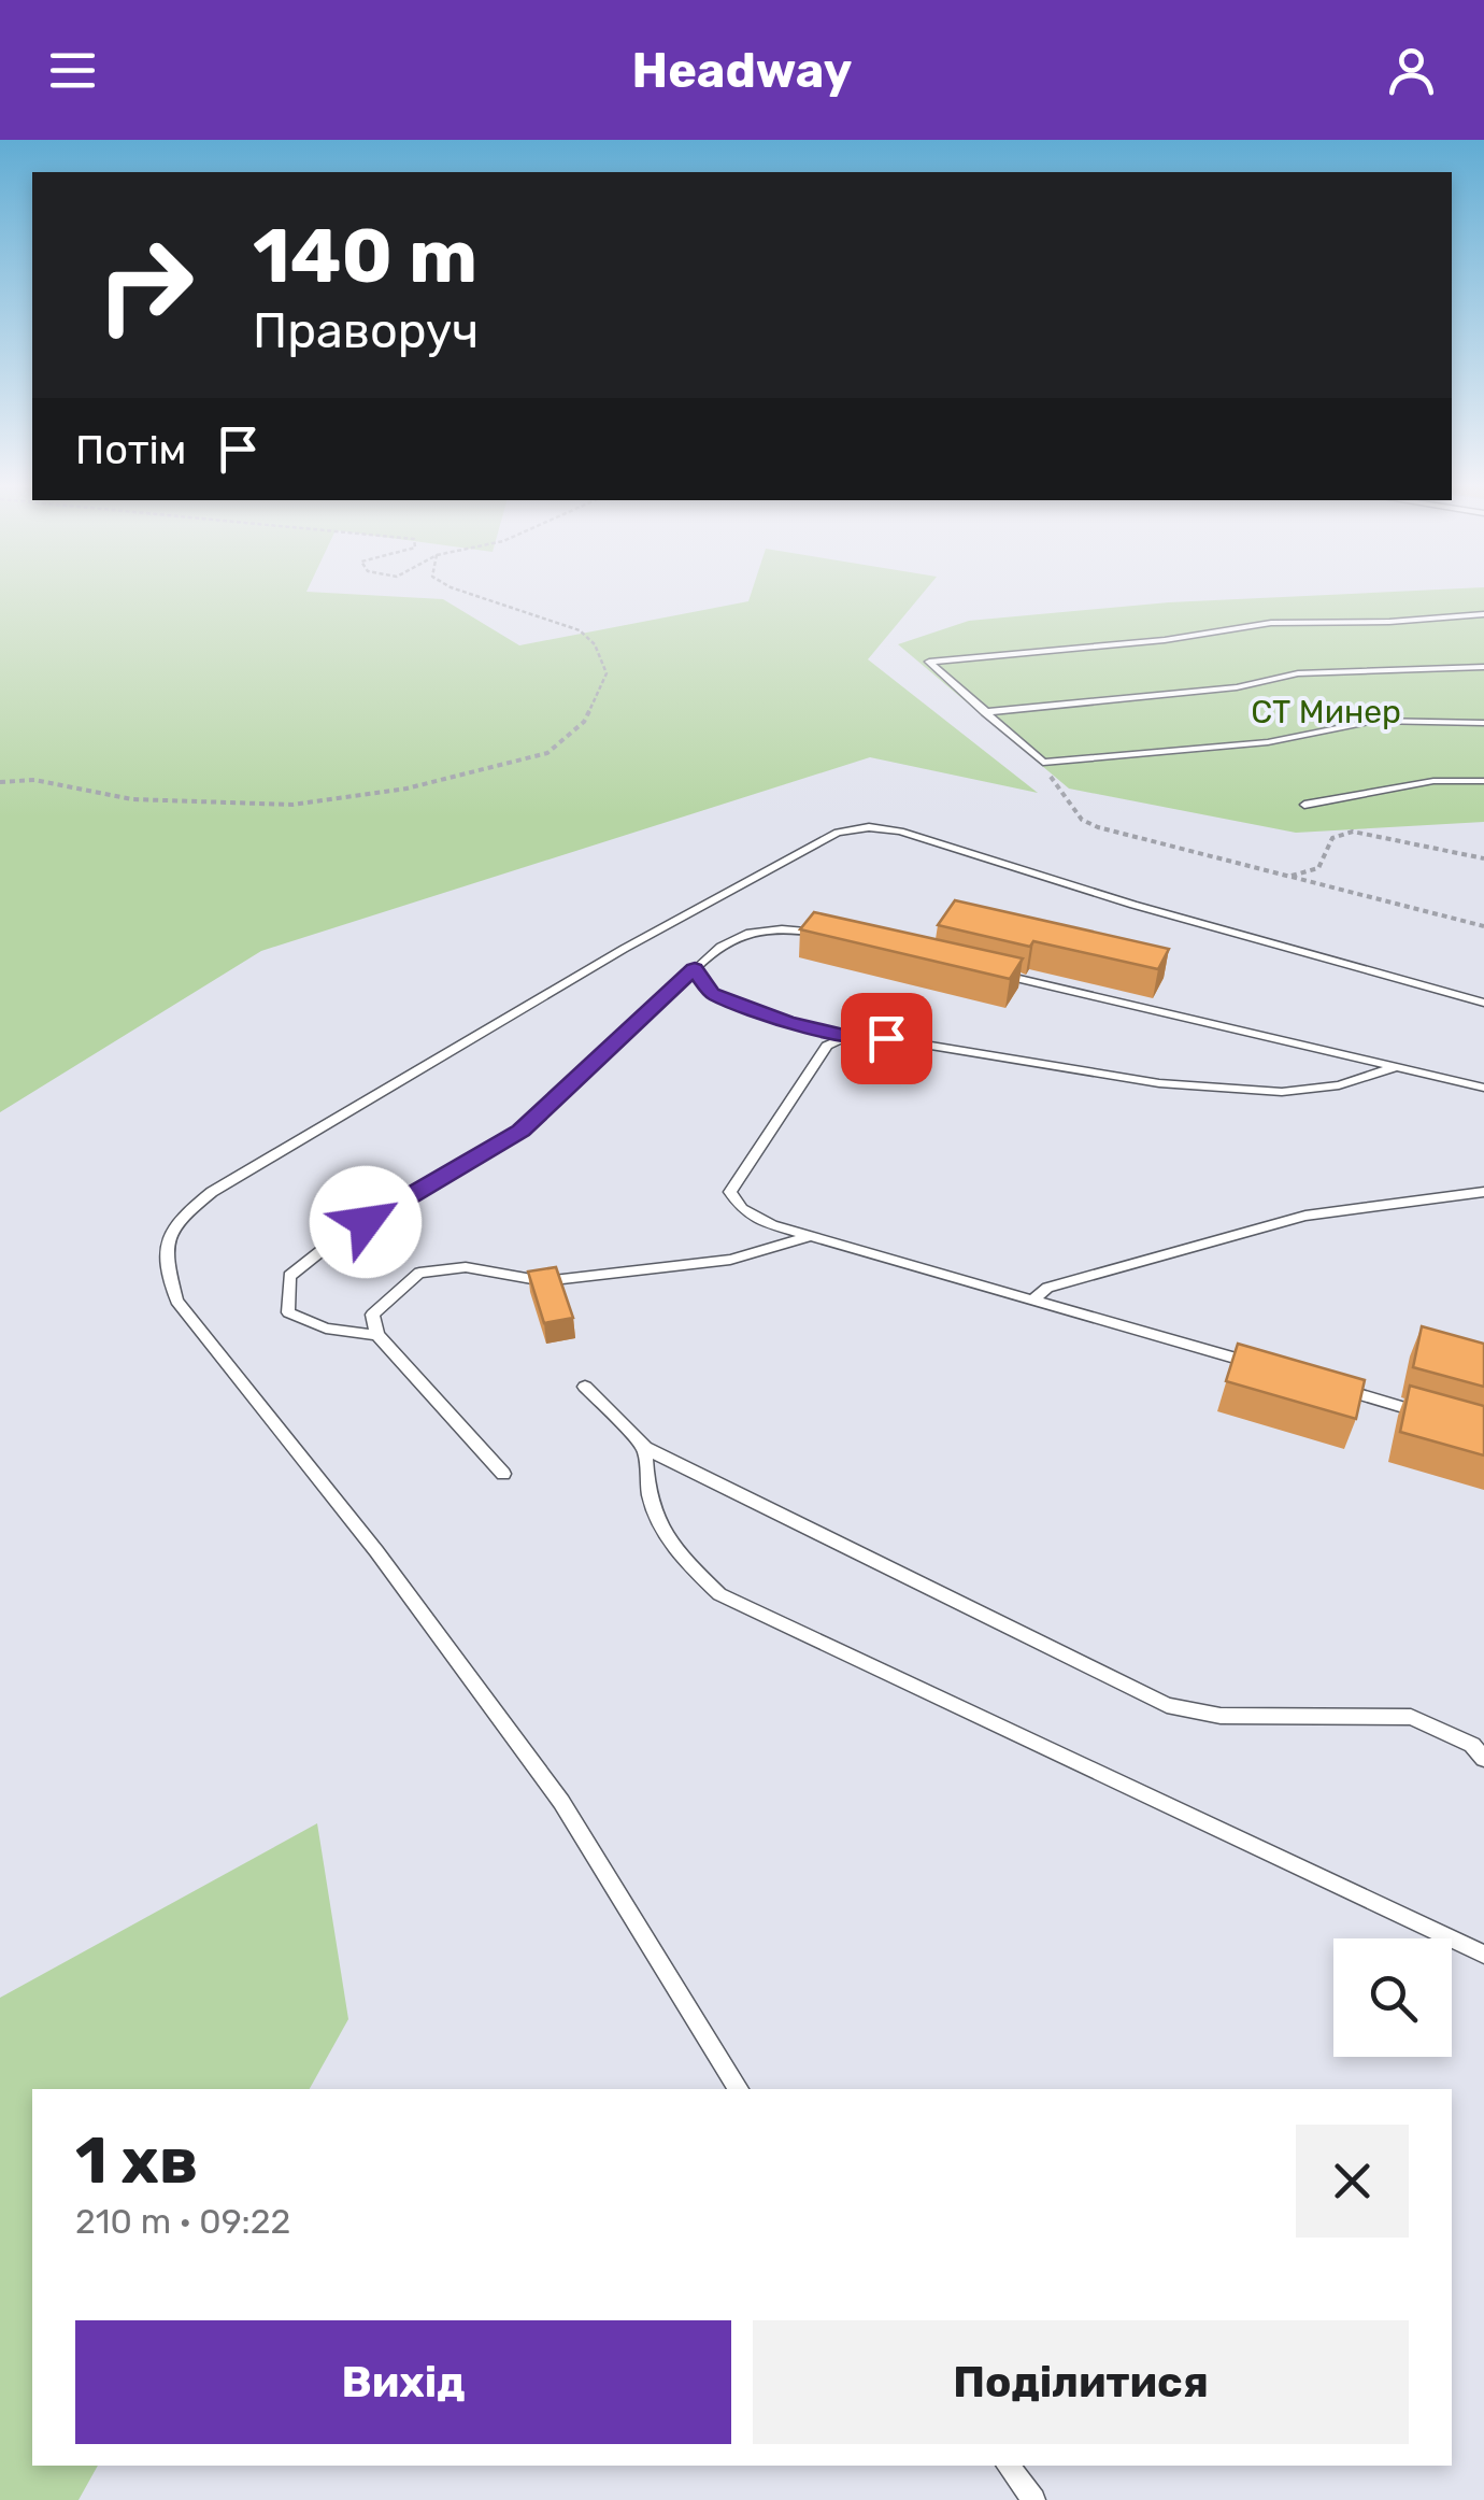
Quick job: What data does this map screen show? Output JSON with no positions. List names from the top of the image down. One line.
{"parks":["СТ Минер"],"page":{"header":"Headway","turn":["140 m","Праворуч"],"then":"Потім","heading":["1 хв","210 m · 09:22"],"buttons":["Вихід","Поділитися"]}}
